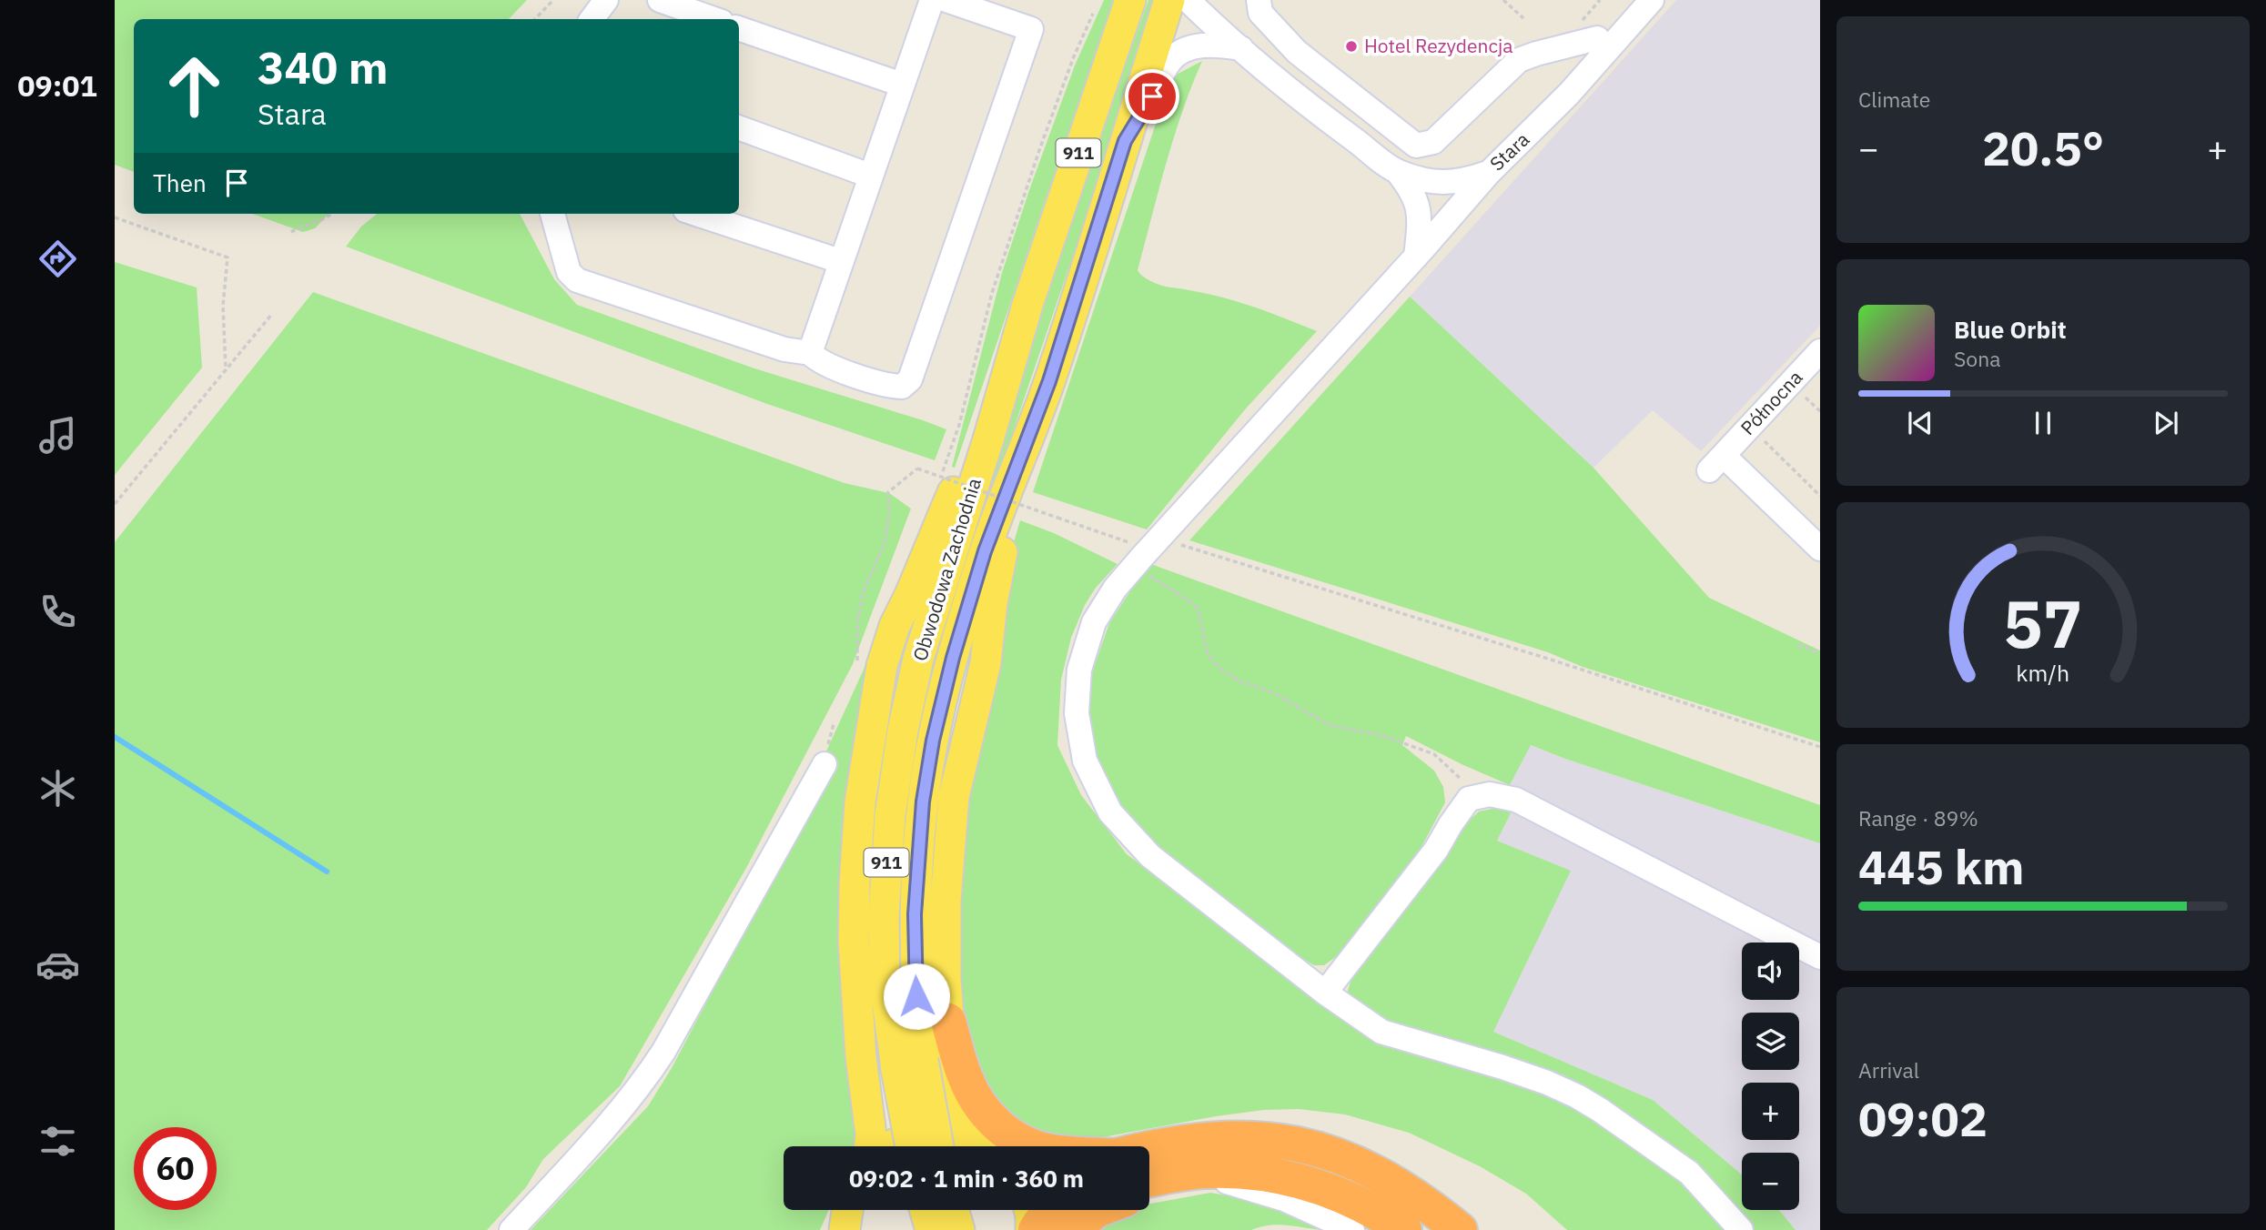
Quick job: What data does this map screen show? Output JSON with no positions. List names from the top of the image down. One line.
{"streets":{"main road":["911","Obwodowa Zachodnia"],"street":["Stara","Północna"]},"places":["Hotel Rezydencja"],"page":{"tabs":"09:01","tile":["Climate",["Range · 89%","445 km"],["Arrival","09:02"]],"turn":["340 m","Stara"],"heat":["−","20.5°","+"],"then":"Then","song":["Blue Orbit","Sona"],"map_buttons":["+","−"],"limit":"60","trip":"09:02 · 1 min · 360 m","gauge":["57","km/h"]}}
